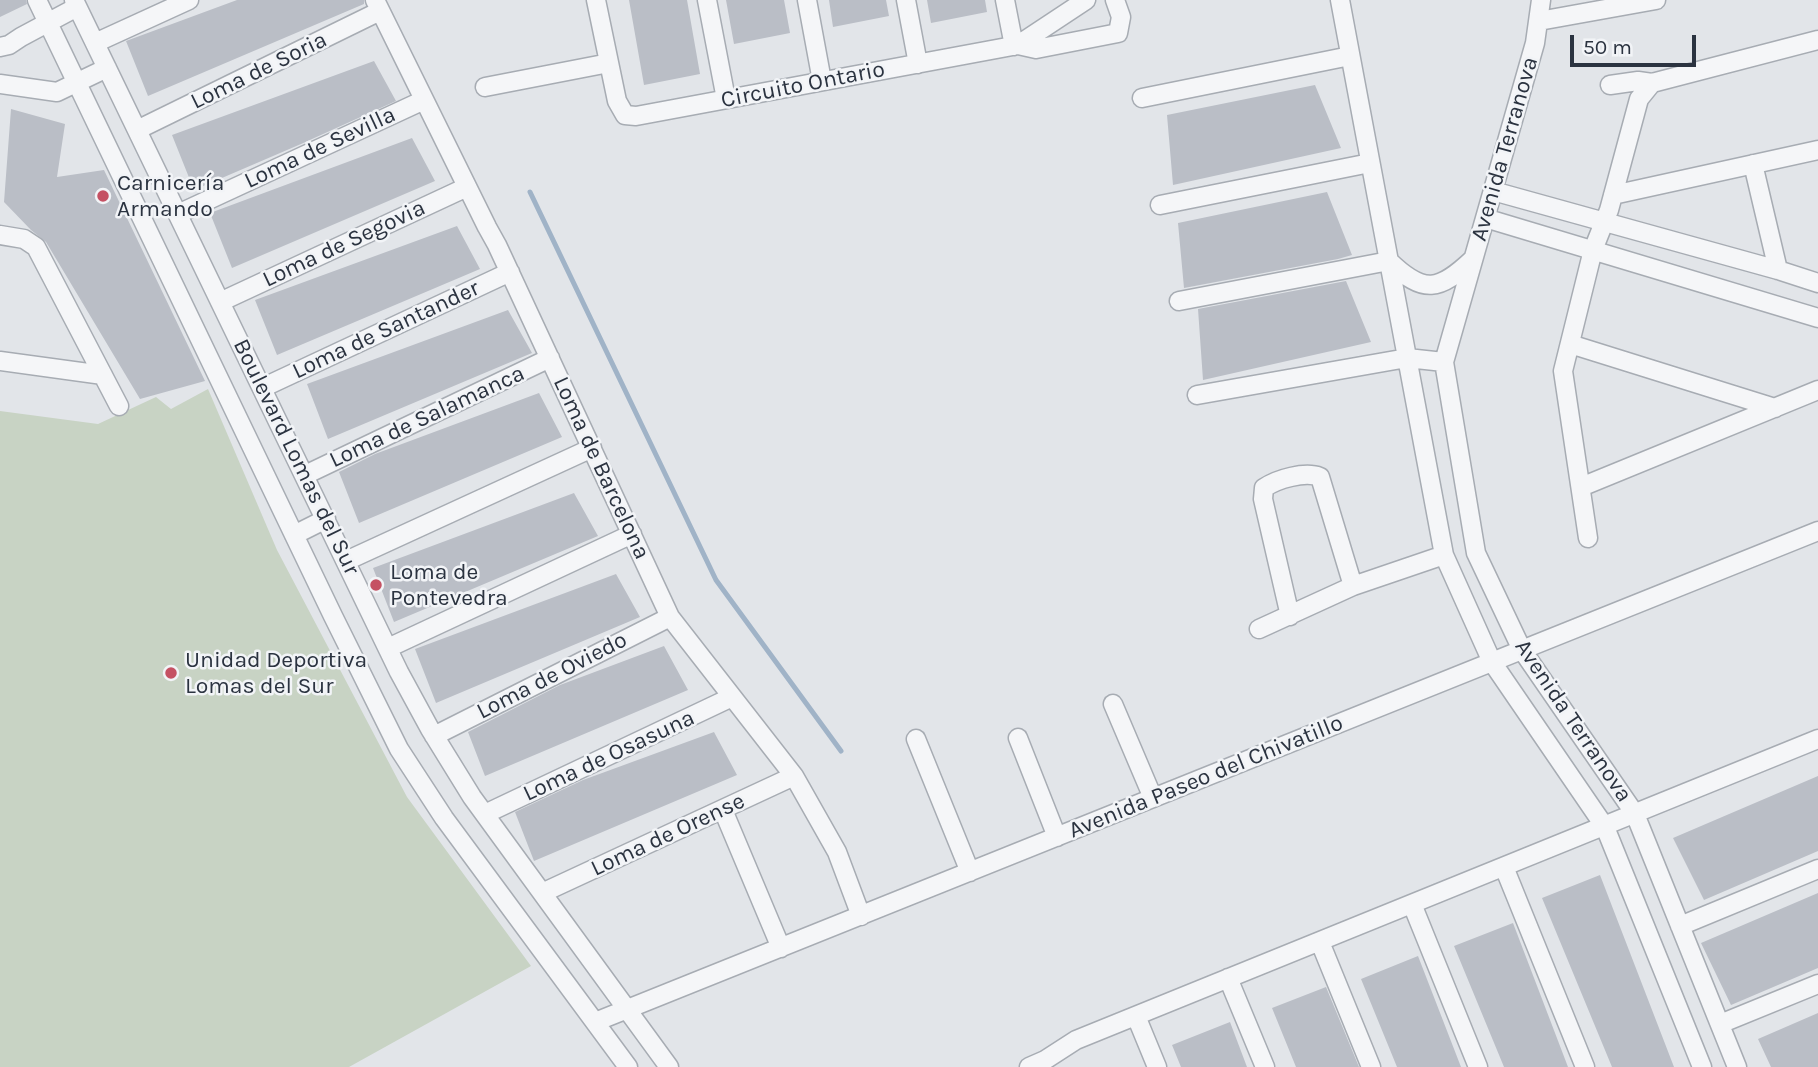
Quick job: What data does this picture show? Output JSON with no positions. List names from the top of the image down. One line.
{"streets":{"street":["Loma de Soria","Circuito Ontario","Loma de Sevilla","Avenida Terranova","Loma de Segovia","Loma de Santander","Loma de Salamanca","Boulevard Lomas del Sur","Loma de Barcelona","Loma de Oviedo","Loma de Osasuna","Avenida Paseo del Chivatillo","Loma de Orense"]},"crossings":[["Loma de Soria","Boulevard Lomas del Sur"],["Loma de Soria","Loma de Barcelona"],["Loma de Sevilla","Boulevard Lomas del Sur"],["Loma de Sevilla","Loma de Barcelona"],["Avenida Terranova","Avenida Paseo del Chivatillo"],["Loma de Segovia","Boulevard Lomas del Sur"],["Loma de Segovia","Loma de Barcelona"],["Loma de Santander","Boulevard Lomas del Sur"],["Loma de Santander","Loma de Barcelona"],["Loma de Salamanca","Boulevard Lomas del Sur"],["Loma de Salamanca","Loma de Barcelona"],["Boulevard Lomas del Sur","Loma de Oviedo"],["Boulevard Lomas del Sur","Loma de Osasuna"],["Boulevard Lomas del Sur","Avenida Paseo del Chivatillo"],["Boulevard Lomas del Sur","Loma de Orense"],["Loma de Barcelona","Loma de Oviedo"],["Loma de Barcelona","Loma de Osasuna"],["Loma de Barcelona","Avenida Paseo del Chivatillo"],["Loma de Barcelona","Loma de Orense"]],"places":["Carnicería Armando","Loma de Pontevedra","Unidad Deportiva Lomas del Sur"],"scale_bar":"50 m"}
